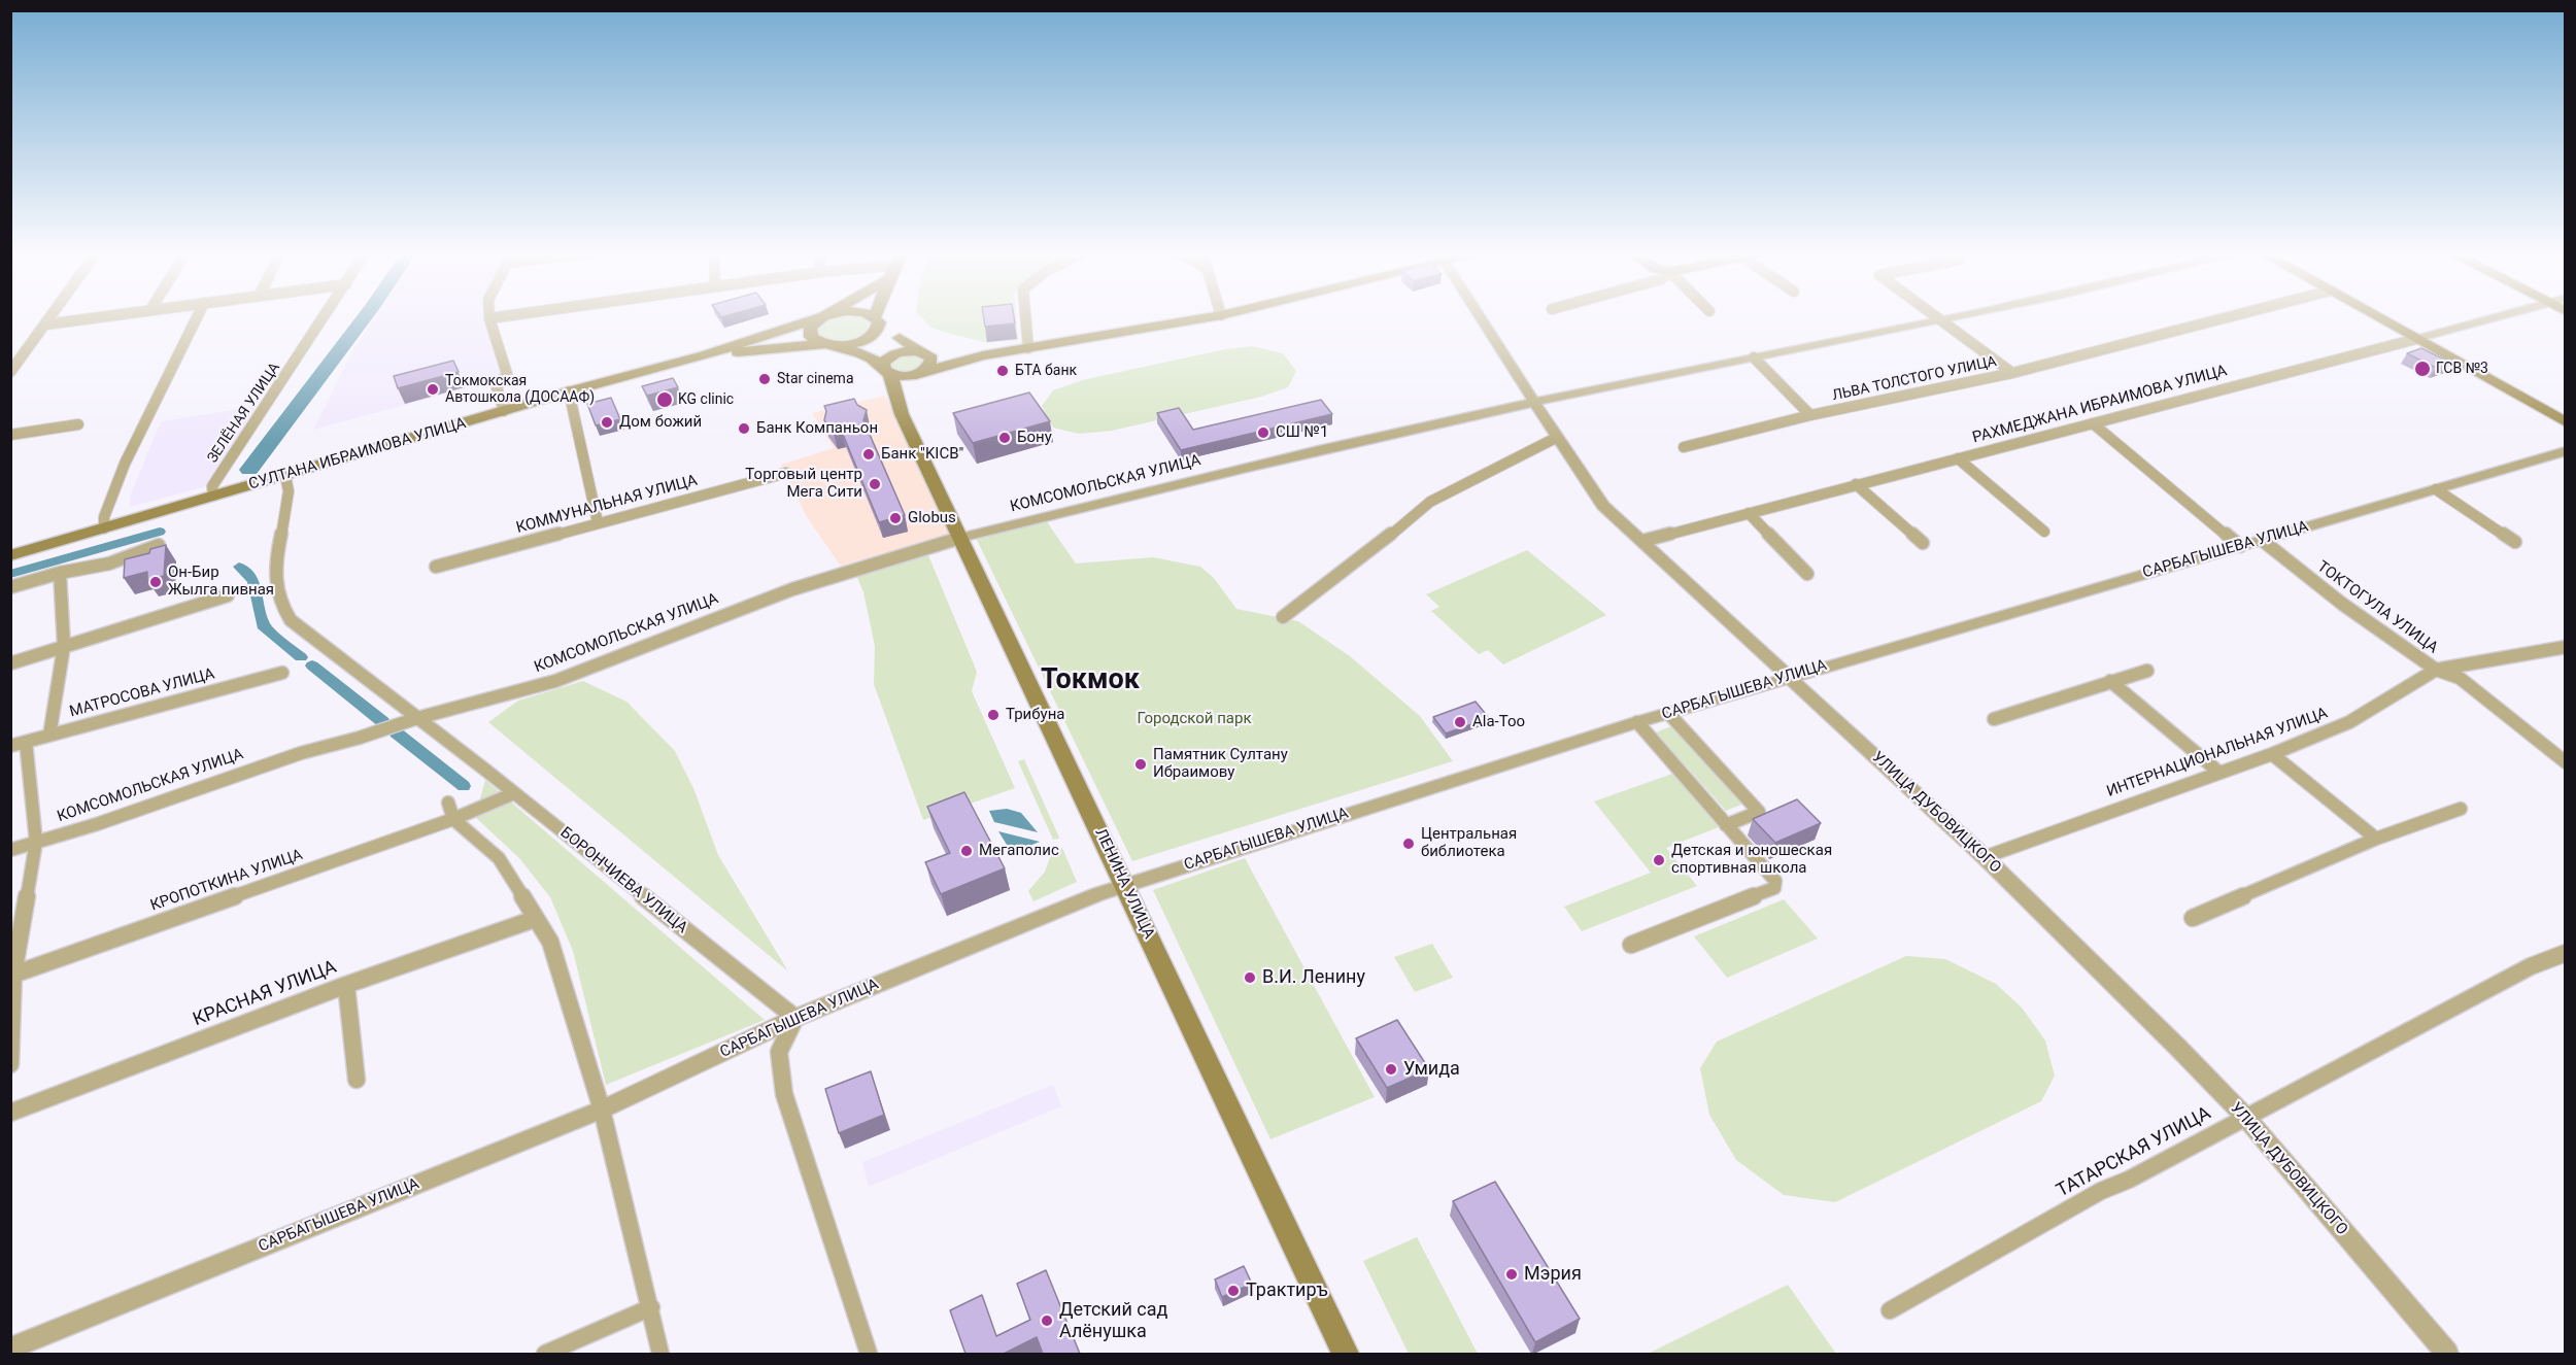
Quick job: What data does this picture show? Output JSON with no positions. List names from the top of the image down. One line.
{"streets":{"main road":["СУЛТАНА ИБРАИМОВА УЛИЦА","ЛЕНИНА УЛИЦА"],"street":["ЛЬВА ТОЛСТОГО УЛИЦА","РАХМЕДЖАНА ИБРАИМОВА УЛИЦА","ЗЕЛЁНАЯ УЛИЦА","КОМСОМОЛЬСКАЯ УЛИЦА","КОММУНАЛЬНАЯ УЛИЦА","САРБАГЫШЕВА УЛИЦА","ТОКТОГУЛА УЛИЦА","МАТРОСОВА УЛИЦА","ИНТЕРНАЦИОНАЛЬНАЯ УЛИЦА","УЛИЦА ДУБОВИЦКОГО","КРОПОТКИНА УЛИЦА","БОРОНЧИЕВА УЛИЦА","КРАСНАЯ УЛИЦА","ТАТАРСКАЯ УЛИЦА"]},"crossings":[["РАХМЕДЖАНА ИБРАИМОВА УЛИЦА","УЛИЦА ДУБОВИЦКОГО"],["ЗЕЛЁНАЯ УЛИЦА","СУЛТАНА ИБРАИМОВА УЛИЦА"],["СУЛТАНА ИБРАИМОВА УЛИЦА","БОРОНЧИЕВА УЛИЦА"],["КОМСОМОЛЬСКАЯ УЛИЦА","УЛИЦА ДУБОВИЦКОГО"],["КОМСОМОЛЬСКАЯ УЛИЦА","БОРОНЧИЕВА УЛИЦА"],["КОМСОМОЛЬСКАЯ УЛИЦА","ЛЕНИНА УЛИЦА"],["САРБАГЫШЕВА УЛИЦА","ТОКТОГУЛА УЛИЦА"],["САРБАГЫШЕВА УЛИЦА","УЛИЦА ДУБОВИЦКОГО"],["САРБАГЫШЕВА УЛИЦА","БОРОНЧИЕВА УЛИЦА"],["САРБАГЫШЕВА УЛИЦА","ЛЕНИНА УЛИЦА"],["ТОКТОГУЛА УЛИЦА","ИНТЕРНАЦИОНАЛЬНАЯ УЛИЦА"],["ИНТЕРНАЦИОНАЛЬНАЯ УЛИЦА","УЛИЦА ДУБОВИЦКОГО"],["УЛИЦА ДУБОВИЦКОГО","ТАТАРСКАЯ УЛИЦА"],["КРОПОТКИНА УЛИЦА","БОРОНЧИЕВА УЛИЦА"]],"districts":["Токмок"],"parks":["Городской парк"],"places":["ГСВ №3","БТА банк","Star cinema","Токмокская Автошкола (ДОСААФ)","KG clinic","Дом божий","Банк Компаньон","СШ №1","Бону","Банк \"KICB\"","Торговый центр Мега Сити","Globus","Он-Бир Жылга пивная","Трибуна","Ala-Too","Памятник Султану Ибраимову","Центральная библиотека","Мегаполис","Детская и юношеская спортивная школа","В.И. Ленину","Умида","Мэрия","Трактиръ","Детский сад Алёнушка"]}
